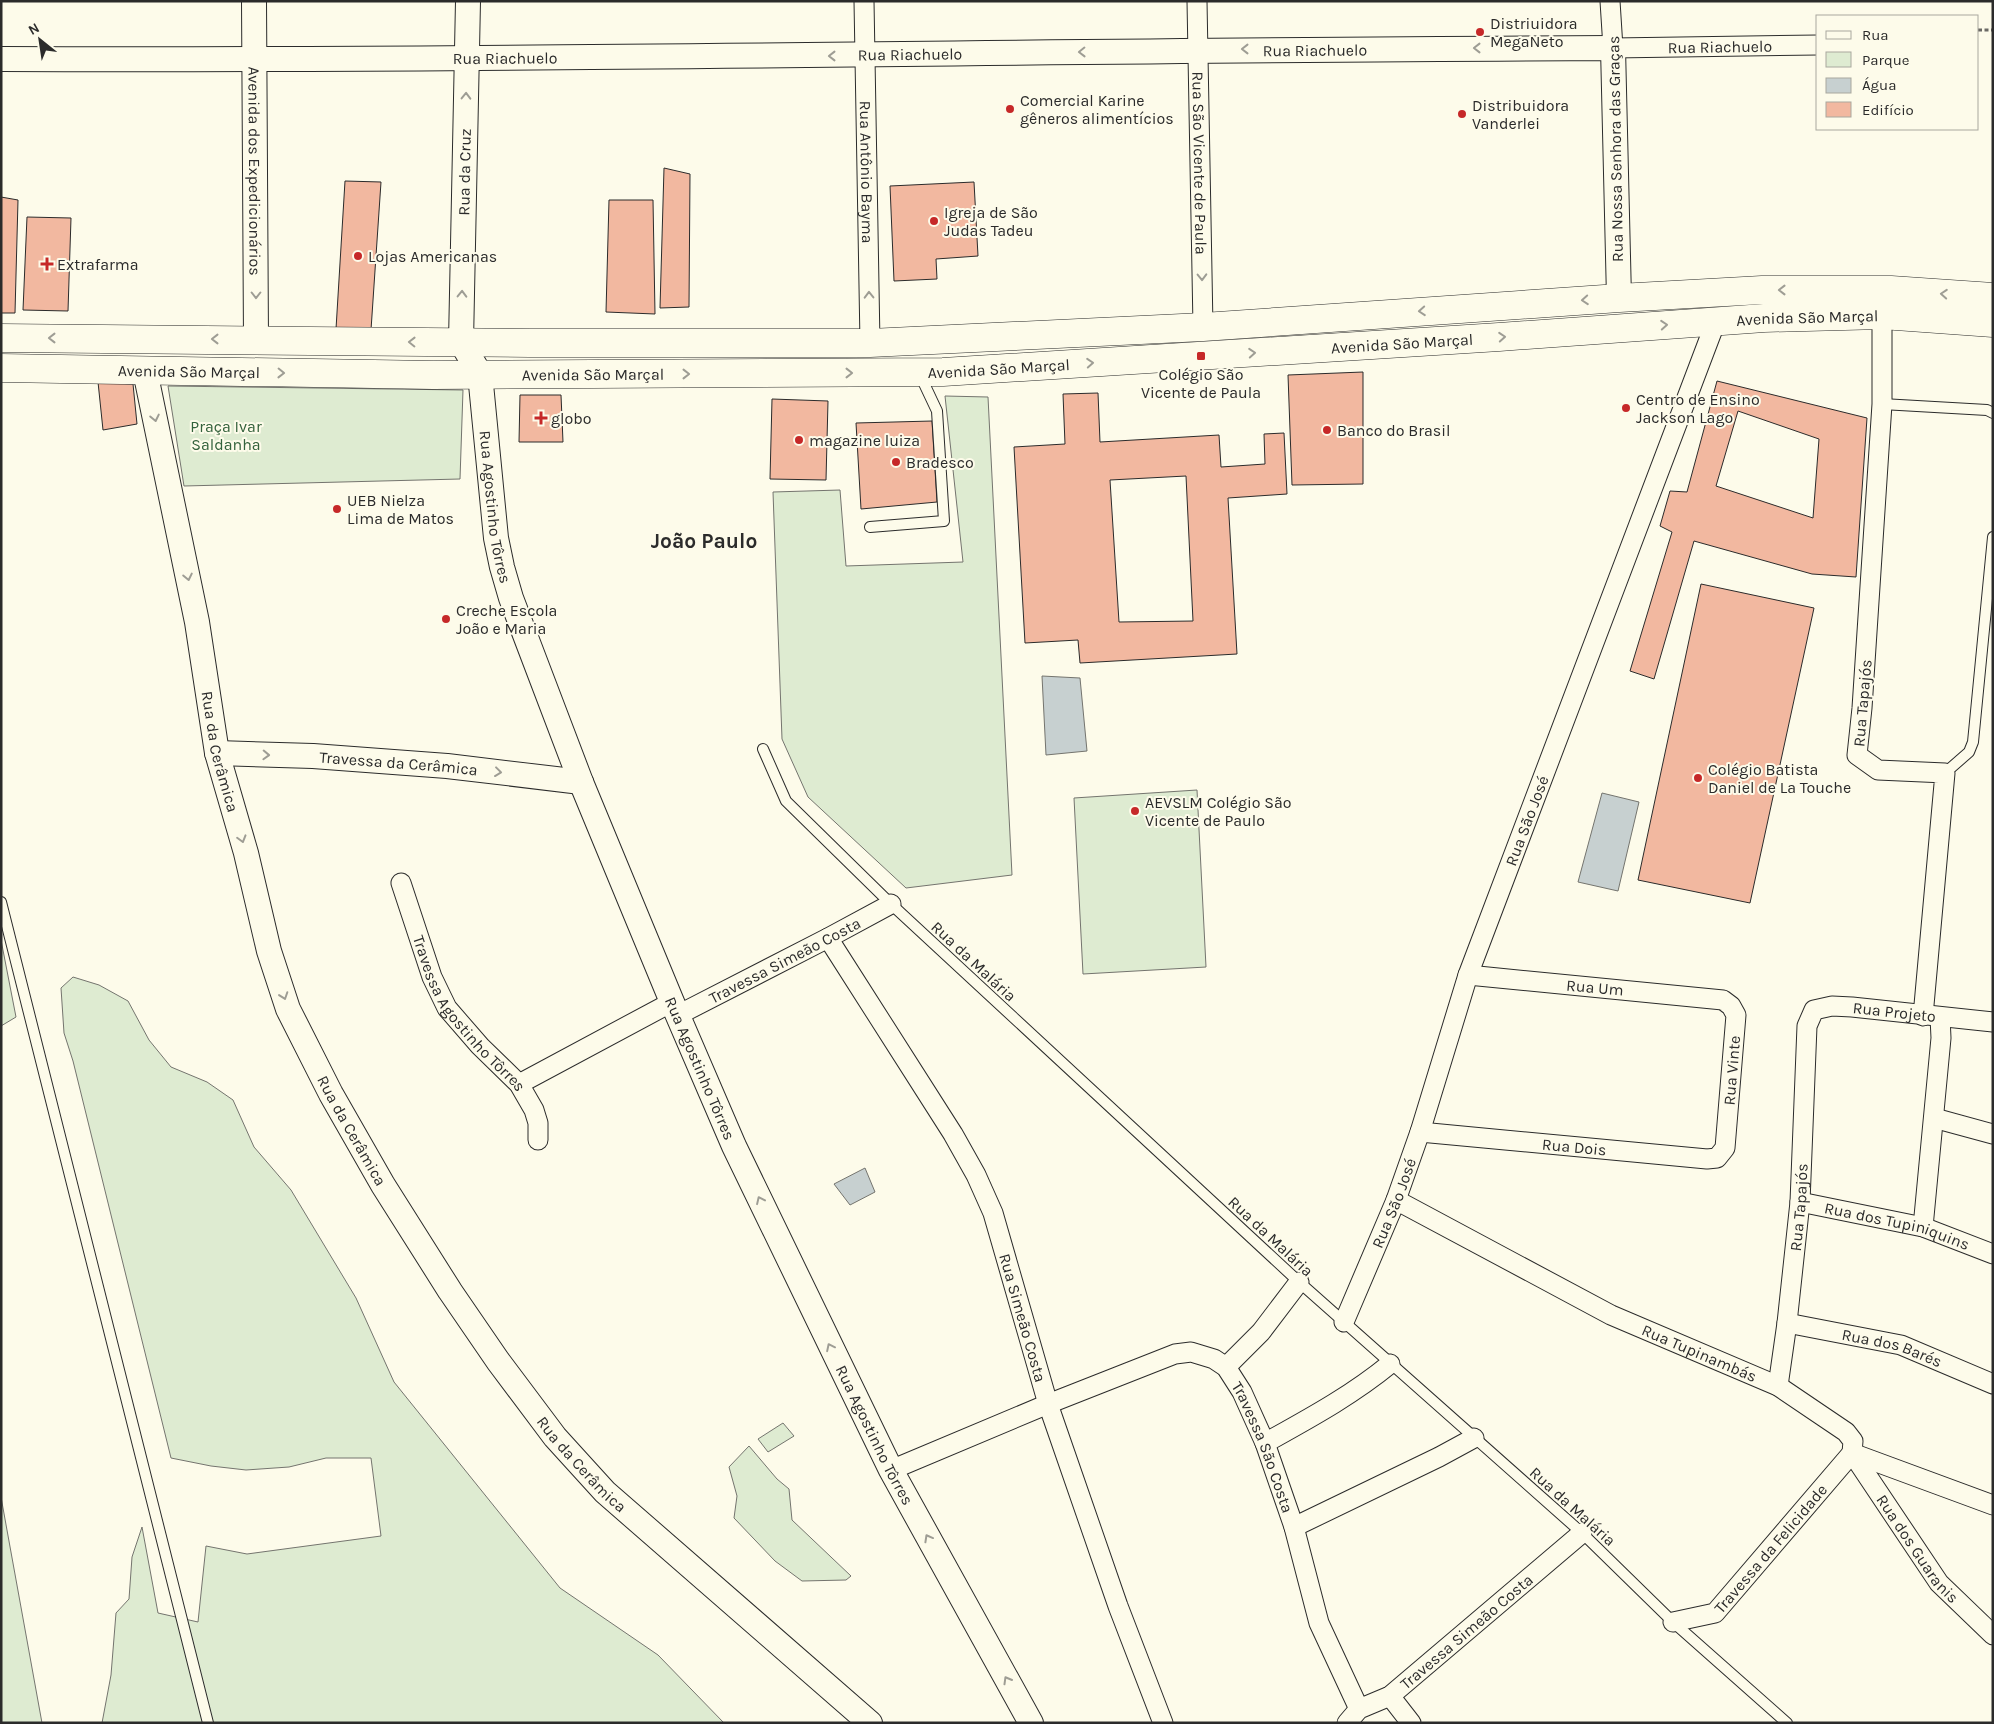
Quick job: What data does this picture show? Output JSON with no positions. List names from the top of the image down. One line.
{"streets":{"main road":["Avenida São Marçal"],"street":["Rua Riachuelo","Rua Nossa Senhora das Graças","Rua São Vicente de Paula","Avenida dos Expedicionários","Rua da Cruz","Rua Antônio Bayma","Rua Agostinho Tôrres","Rua Tapajós","Rua da Cerâmica","Travessa da Cerâmica","Rua São José","Travessa Simeão Costa","Rua Um","Travessa Agostinho Tôrres","Rua Projeto","Rua Vinte","Rua Dois","Rua dos Tupiniquins","Rua Simeão Costa","Rua dos Barés","Rua Tupinambás","Travessa São Costa","Rua dos Guaranis","Travessa da Felicidade"],"lane":["Rua da Malária"]},"crossings":[["Rua Riachuelo","Rua Nossa Senhora das Graças"],["Rua Riachuelo","Rua São Vicente de Paula"],["Rua Riachuelo","Avenida dos Expedicionários"],["Rua Riachuelo","Rua da Cruz"],["Rua Riachuelo","Rua Antônio Bayma"],["Rua Nossa Senhora das Graças","Avenida São Marçal"],["Rua São Vicente de Paula","Avenida São Marçal"],["Avenida dos Expedicionários","Avenida São Marçal"],["Rua da Cruz","Avenida São Marçal"],["Rua Antônio Bayma","Avenida São Marçal"],["Avenida São Marçal","Rua Agostinho Tôrres"],["Avenida São Marçal","Rua Tapajós"],["Avenida São Marçal","Rua da Cerâmica"],["Avenida São Marçal","Rua São José"],["Rua Agostinho Tôrres","Travessa da Cerâmica"],["Rua Agostinho Tôrres","Travessa Simeão Costa"],["Rua Tapajós","Rua Projeto"],["Rua Tapajós","Rua dos Tupiniquins"],["Rua Tapajós","Rua dos Barés"],["Rua Tapajós","Rua Tupinambás"],["Rua da Cerâmica","Travessa da Cerâmica"],["Rua São José","Rua da Malária"],["Rua São José","Rua Um"],["Rua São José","Rua Dois"],["Rua São José","Rua Tupinambás"],["Travessa Simeão Costa","Rua da Malária"],["Travessa Simeão Costa","Travessa Agostinho Tôrres"],["Travessa Simeão Costa","Rua Simeão Costa"],["Travessa Simeão Costa","Travessa São Costa"],["Rua da Malária","Travessa da Felicidade"],["Rua Um","Rua Vinte"],["Rua Vinte","Rua Dois"],["Rua Simeão Costa","Travessa São Costa"],["Rua Tupinambás","Rua dos Guaranis"],["Rua Tupinambás","Travessa da Felicidade"],["Rua dos Guaranis","Travessa da Felicidade"]],"one_way":["Rua Riachuelo","Rua São Vicente de Paula","Avenida dos Expedicionários","Rua da Cruz","Rua Antônio Bayma","Rua Agostinho Tôrres","Rua da Cerâmica","Travessa da Cerâmica"],"districts":["João Paulo"],"parks":["Praça Ivar Saldanha"],"places":{"other":["Distriuidora MegaNeto","Comercial Karine gêneros alimentícios","Distribuidora Vanderlei","Igreja de São Judas Tadeu","Lojas Americanas","Centro de Ensino Jackson Lago","Banco do Brasil","magazine luiza","Bradesco","UEB Nielza Lima de Matos","Creche Escola João e Maria","Colégio Batista Daniel de La Touche","AEVSLM Colégio São Vicente de Paulo"],"health":["Extrafarma","globo"],"transit":["Colégio São Vicente de Paula"]},"legend":["Rua","Parque","Água","Edifício"],"north":"top left"}
